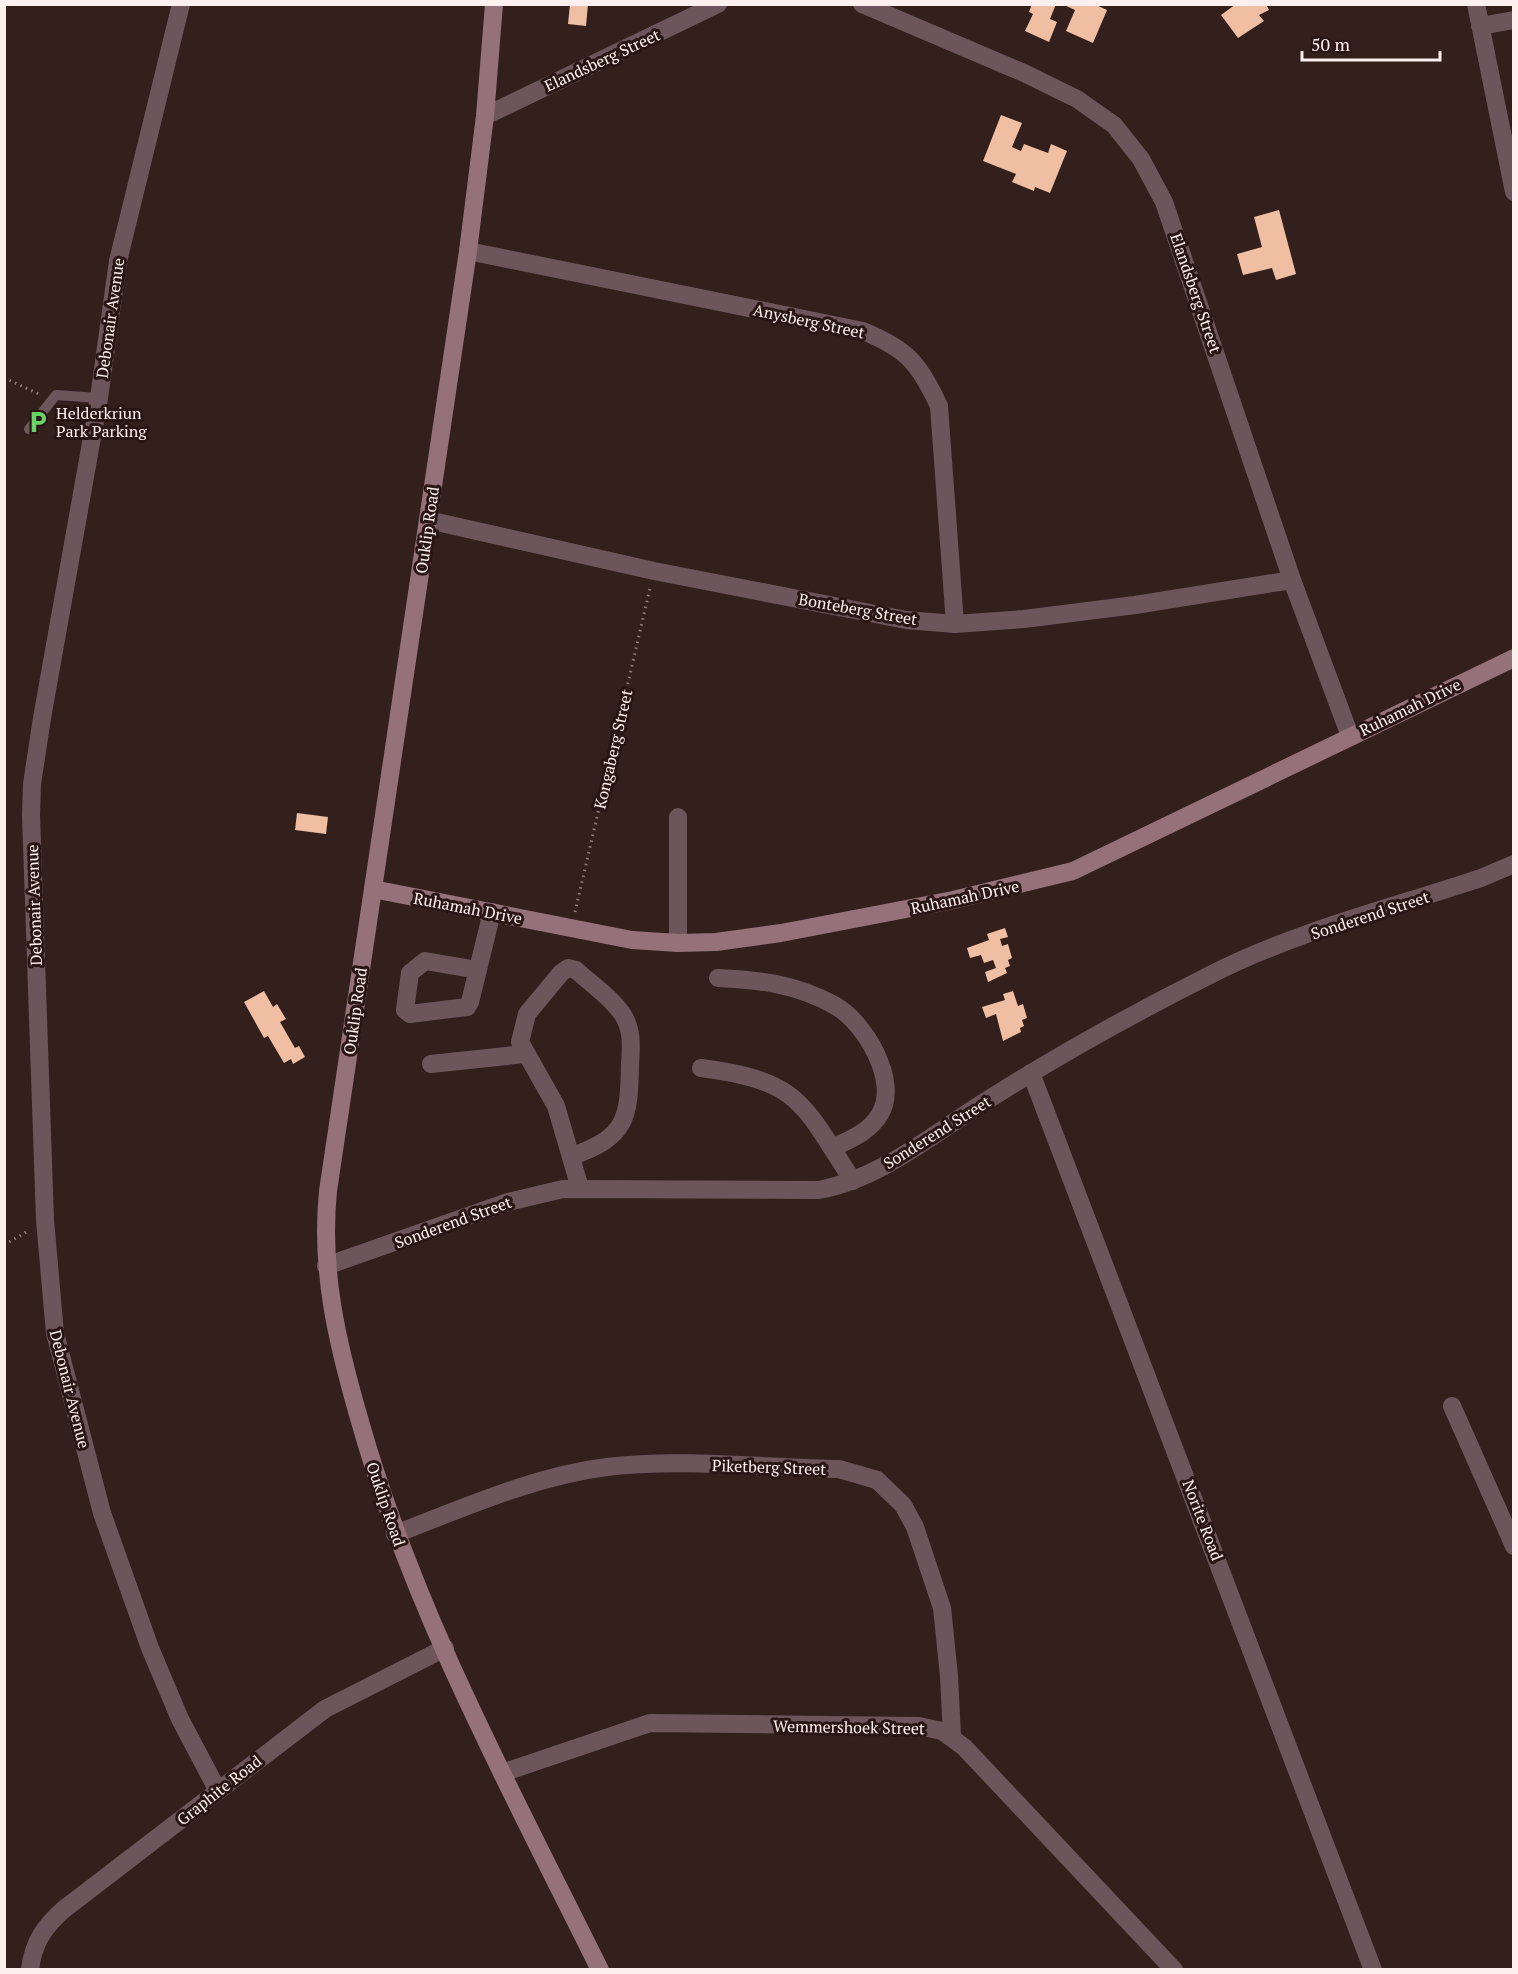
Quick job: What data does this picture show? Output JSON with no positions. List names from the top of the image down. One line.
{"streets":{"street":["Elandsberg Street","Debonair Avenue","Anysberg Street","Ouklip Road","Bonteberg Street","Ruhamah Drive","Sonderend Street","Piketberg Street","Norite Road","Wemmershoek Street","Graphite Road"],"path":["Kongaberg Street"]},"crossings":[["Elandsberg Street","Ouklip Road"],["Elandsberg Street","Bonteberg Street"],["Elandsberg Street","Ruhamah Drive"],["Debonair Avenue","Graphite Road"],["Anysberg Street","Ouklip Road"],["Anysberg Street","Bonteberg Street"],["Ouklip Road","Bonteberg Street"],["Ouklip Road","Ruhamah Drive"],["Ouklip Road","Sonderend Street"],["Ouklip Road","Piketberg Street"],["Ouklip Road","Wemmershoek Street"],["Ouklip Road","Graphite Road"],["Bonteberg Street","Kongaberg Street"],["Ruhamah Drive","Kongaberg Street"],["Sonderend Street","Norite Road"],["Piketberg Street","Wemmershoek Street"]],"places":{"parking":["Helderkriun Park Parking"]},"scale_bar":"50 m"}
